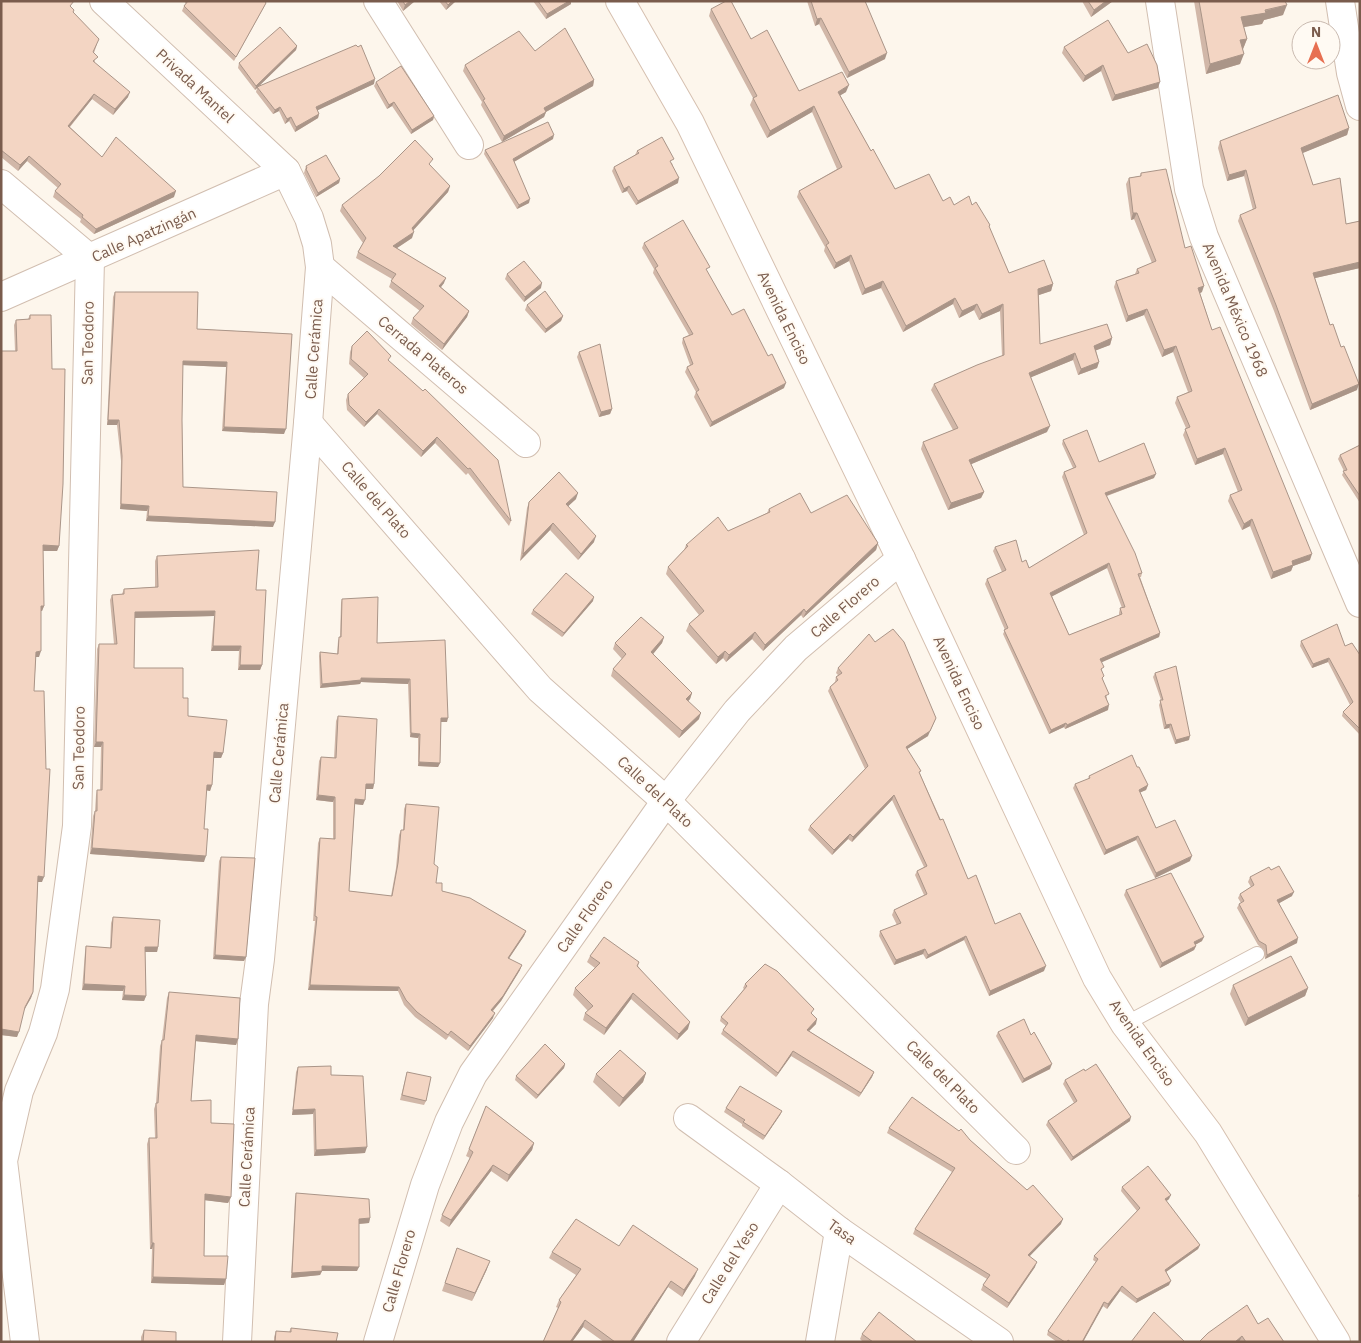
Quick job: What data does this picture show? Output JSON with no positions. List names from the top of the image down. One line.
{"streets":{"street":["Privada Mantel","Calle Apatzingán","Avenida México 1968","Avenida Enciso","San Teodoro","Calle Cerámica","Cerrada Plateros","Calle del Plato","Calle Florero","Tasa","Calle del Yeso"]},"crossings":[["Privada Mantel","Calle Apatzingán"],["Privada Mantel","Calle Cerámica"],["Calle Apatzingán","San Teodoro"],["Calle Apatzingán","Calle Cerámica"],["Avenida Enciso","Calle Florero"],["Calle Cerámica","Cerrada Plateros"],["Calle Cerámica","Calle del Plato"],["Calle del Plato","Calle Florero"],["Tasa","Calle del Yeso"]],"north":"top"}
